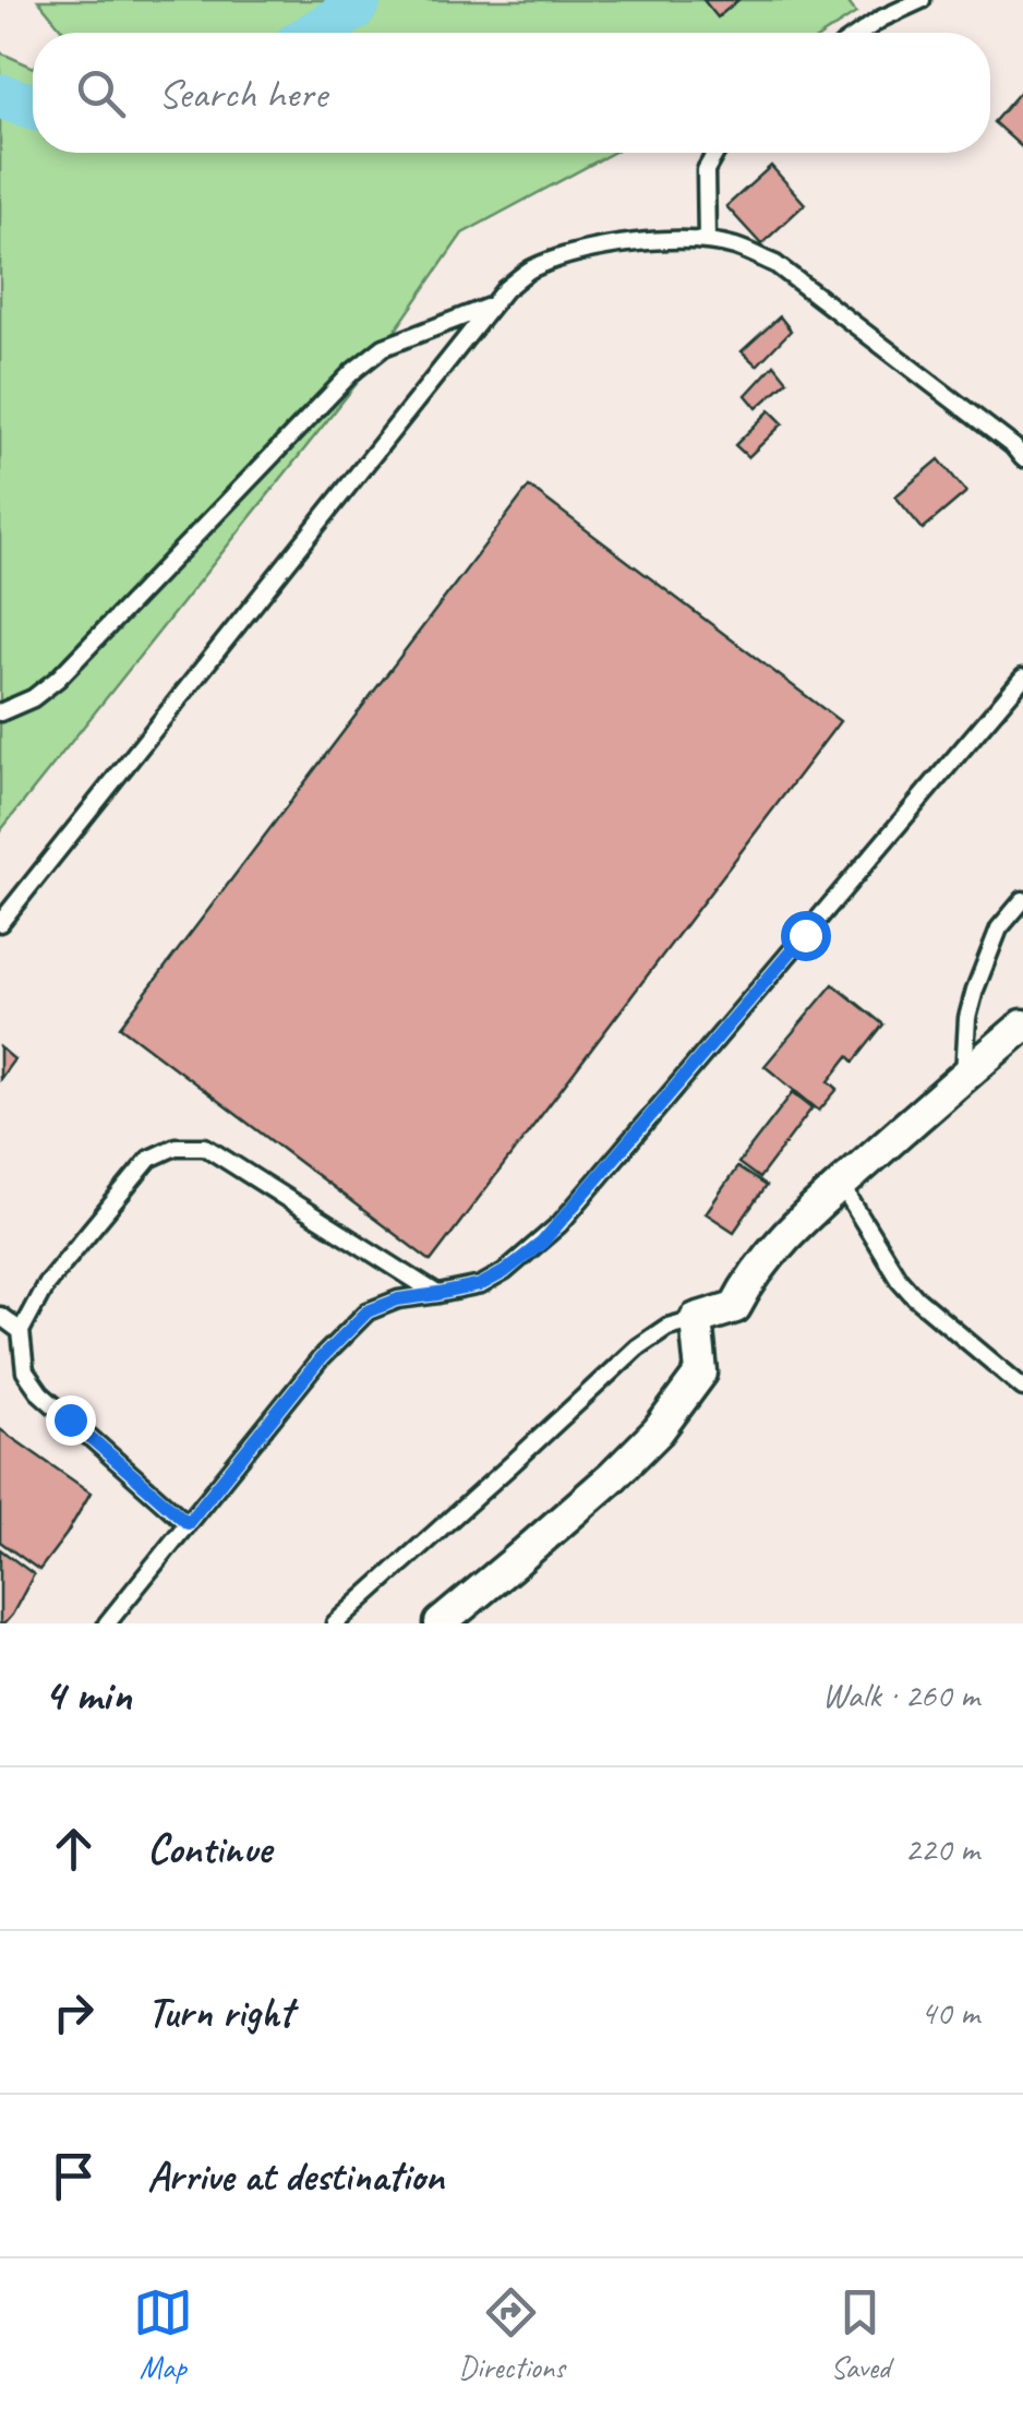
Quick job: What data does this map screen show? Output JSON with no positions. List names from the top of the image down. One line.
{"page":{"search":"Search here","heading":["4 min","Walk · 260 m"],"list":[["Continue","220 m"],["Turn right","40 m"],"Arrive at destination"],"nav":["Map","Directions","Saved"]}}
